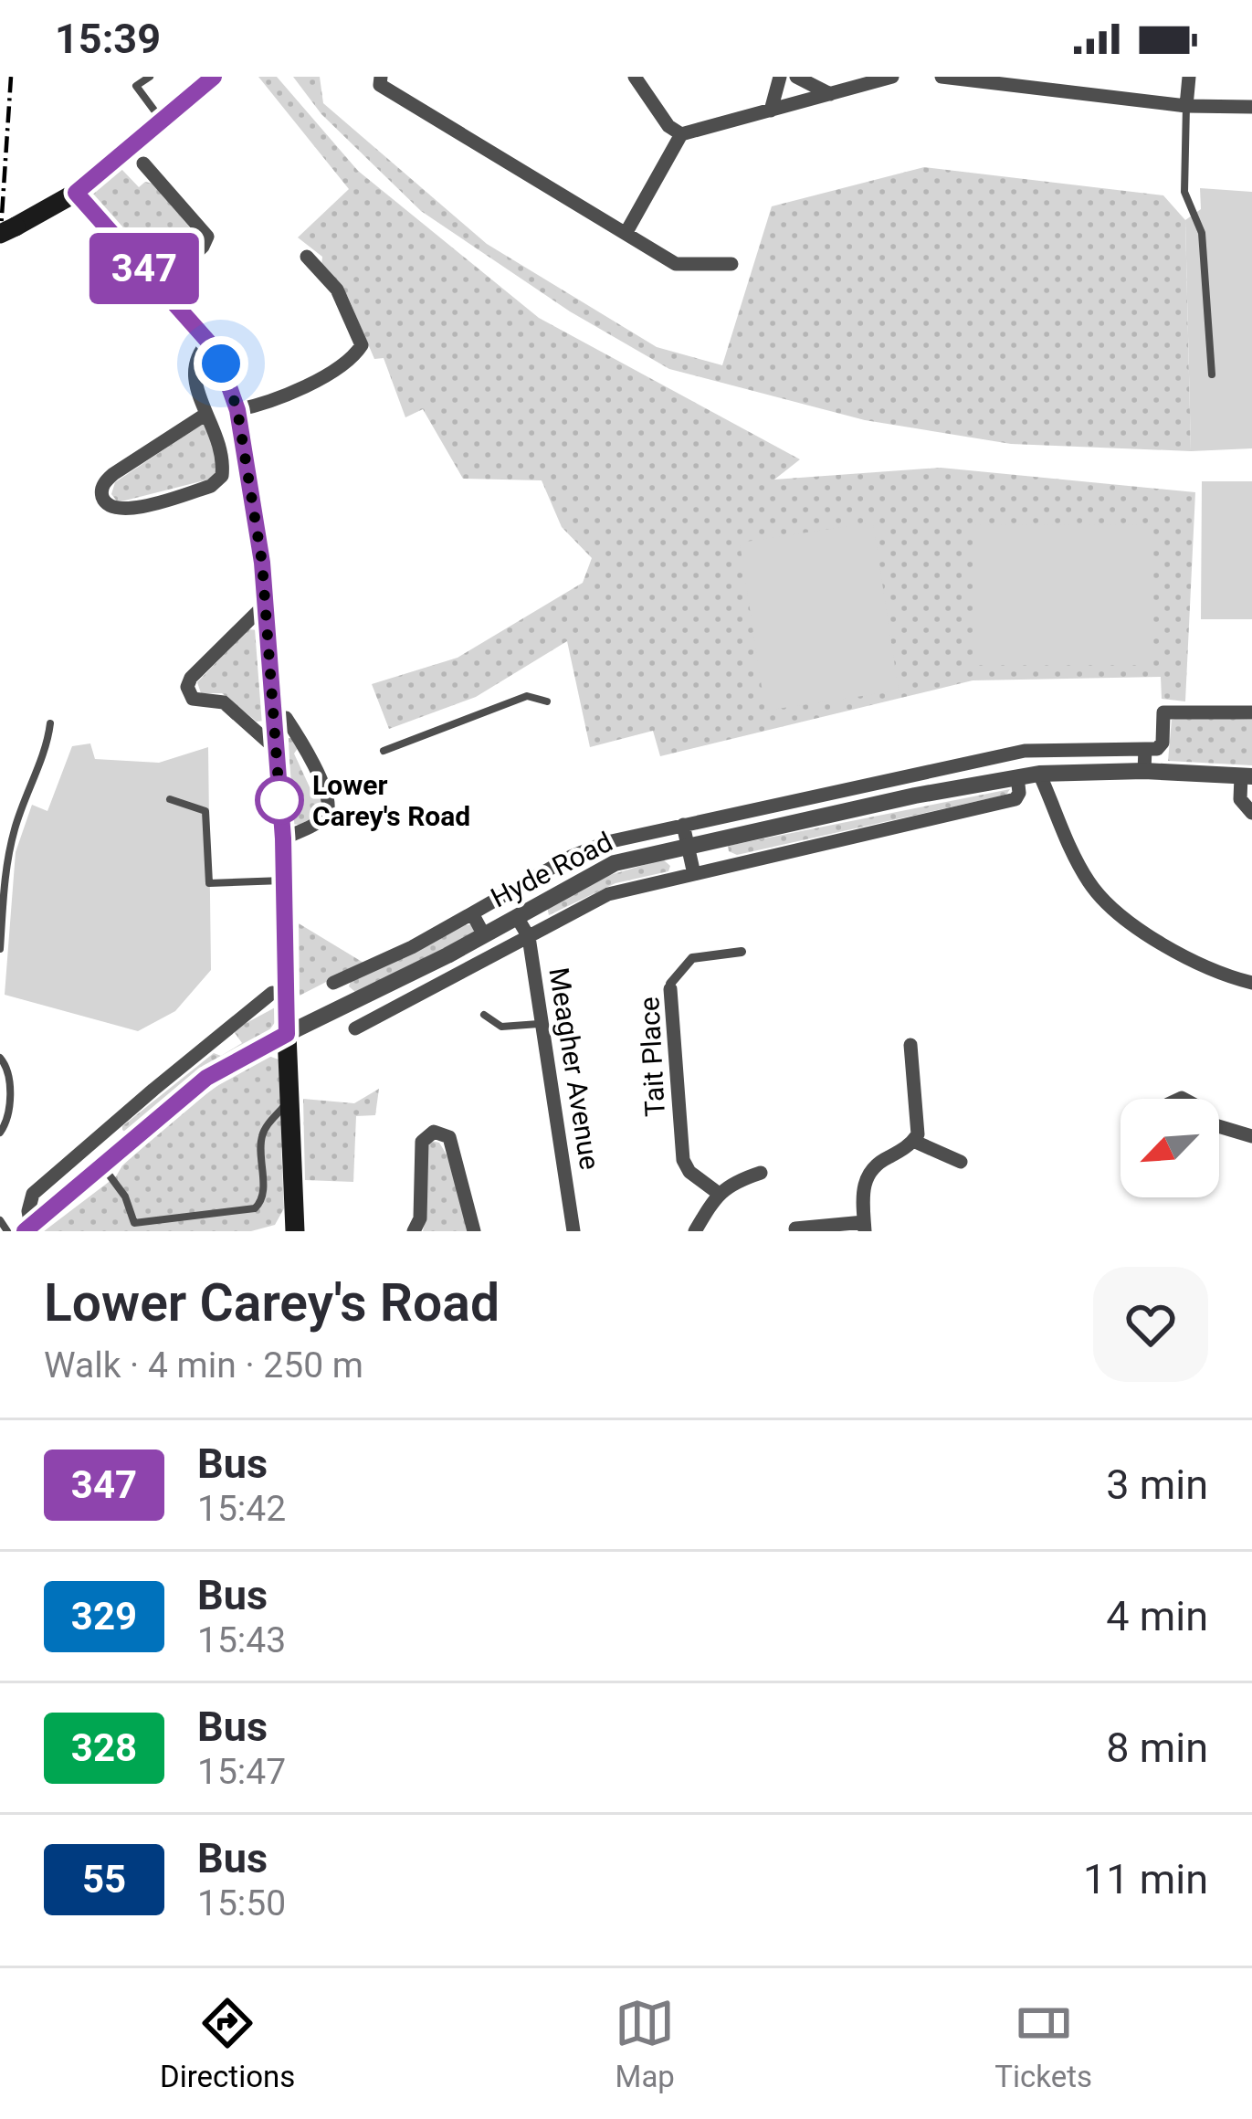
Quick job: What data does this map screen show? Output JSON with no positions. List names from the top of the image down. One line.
{"streets":{"main road":["Hyde Road"],"street":["Tait Place","Meagher Avenue"]},"crossings":[["Hyde Road","Meagher Avenue"]],"places":["Lower Carey's Road"],"lines":["bus line 347"],"north":"bottom left","page":{"status":"15:39","on_map":"347","heading":["Lower Carey's Road","Walk · 4 min · 250 m"],"list":[{"mark":"347","name":"Bus","note":"15:42","value":"3 min"},{"mark":"329","name":"Bus","note":"15:43","value":"4 min"},{"mark":"328","name":"Bus","note":"15:47","value":"8 min"},{"mark":"55","name":"Bus","note":"15:50","value":"11 min"}],"tabs":["Directions","Map","Tickets"]}}
